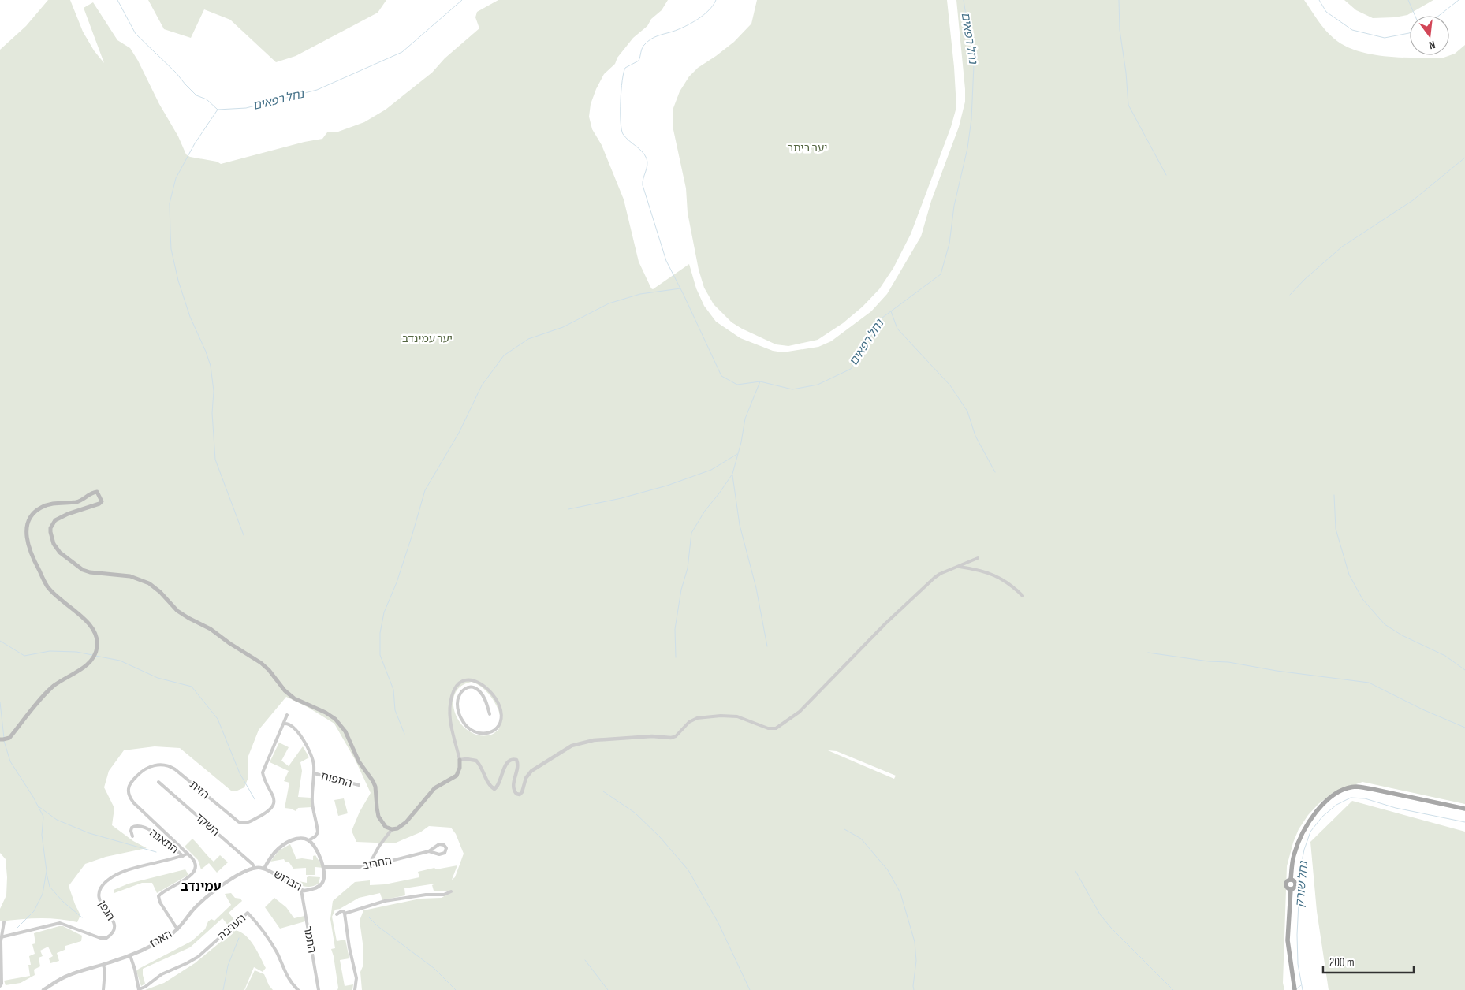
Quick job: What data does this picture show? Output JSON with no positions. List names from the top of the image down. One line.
{"streets":{"street":["התפוח","הזית","השקד","התאנה","החרוב","הברוש","הגפן","הערבה","הארז","התמר"]},"crossings":[["הזית","הגפן"],["השקד","הארז"],["התאנה","הגפן"],["החרוב","הברוש"],["החרוב","התמר"],["הברוש","התמר"]],"districts":["עמינדב"],"water":["נחל רפאים","נחל שורק"],"parks":["יער ביתר","יער עמינדב"],"scale_bar":"200 m","north":"bottom"}
